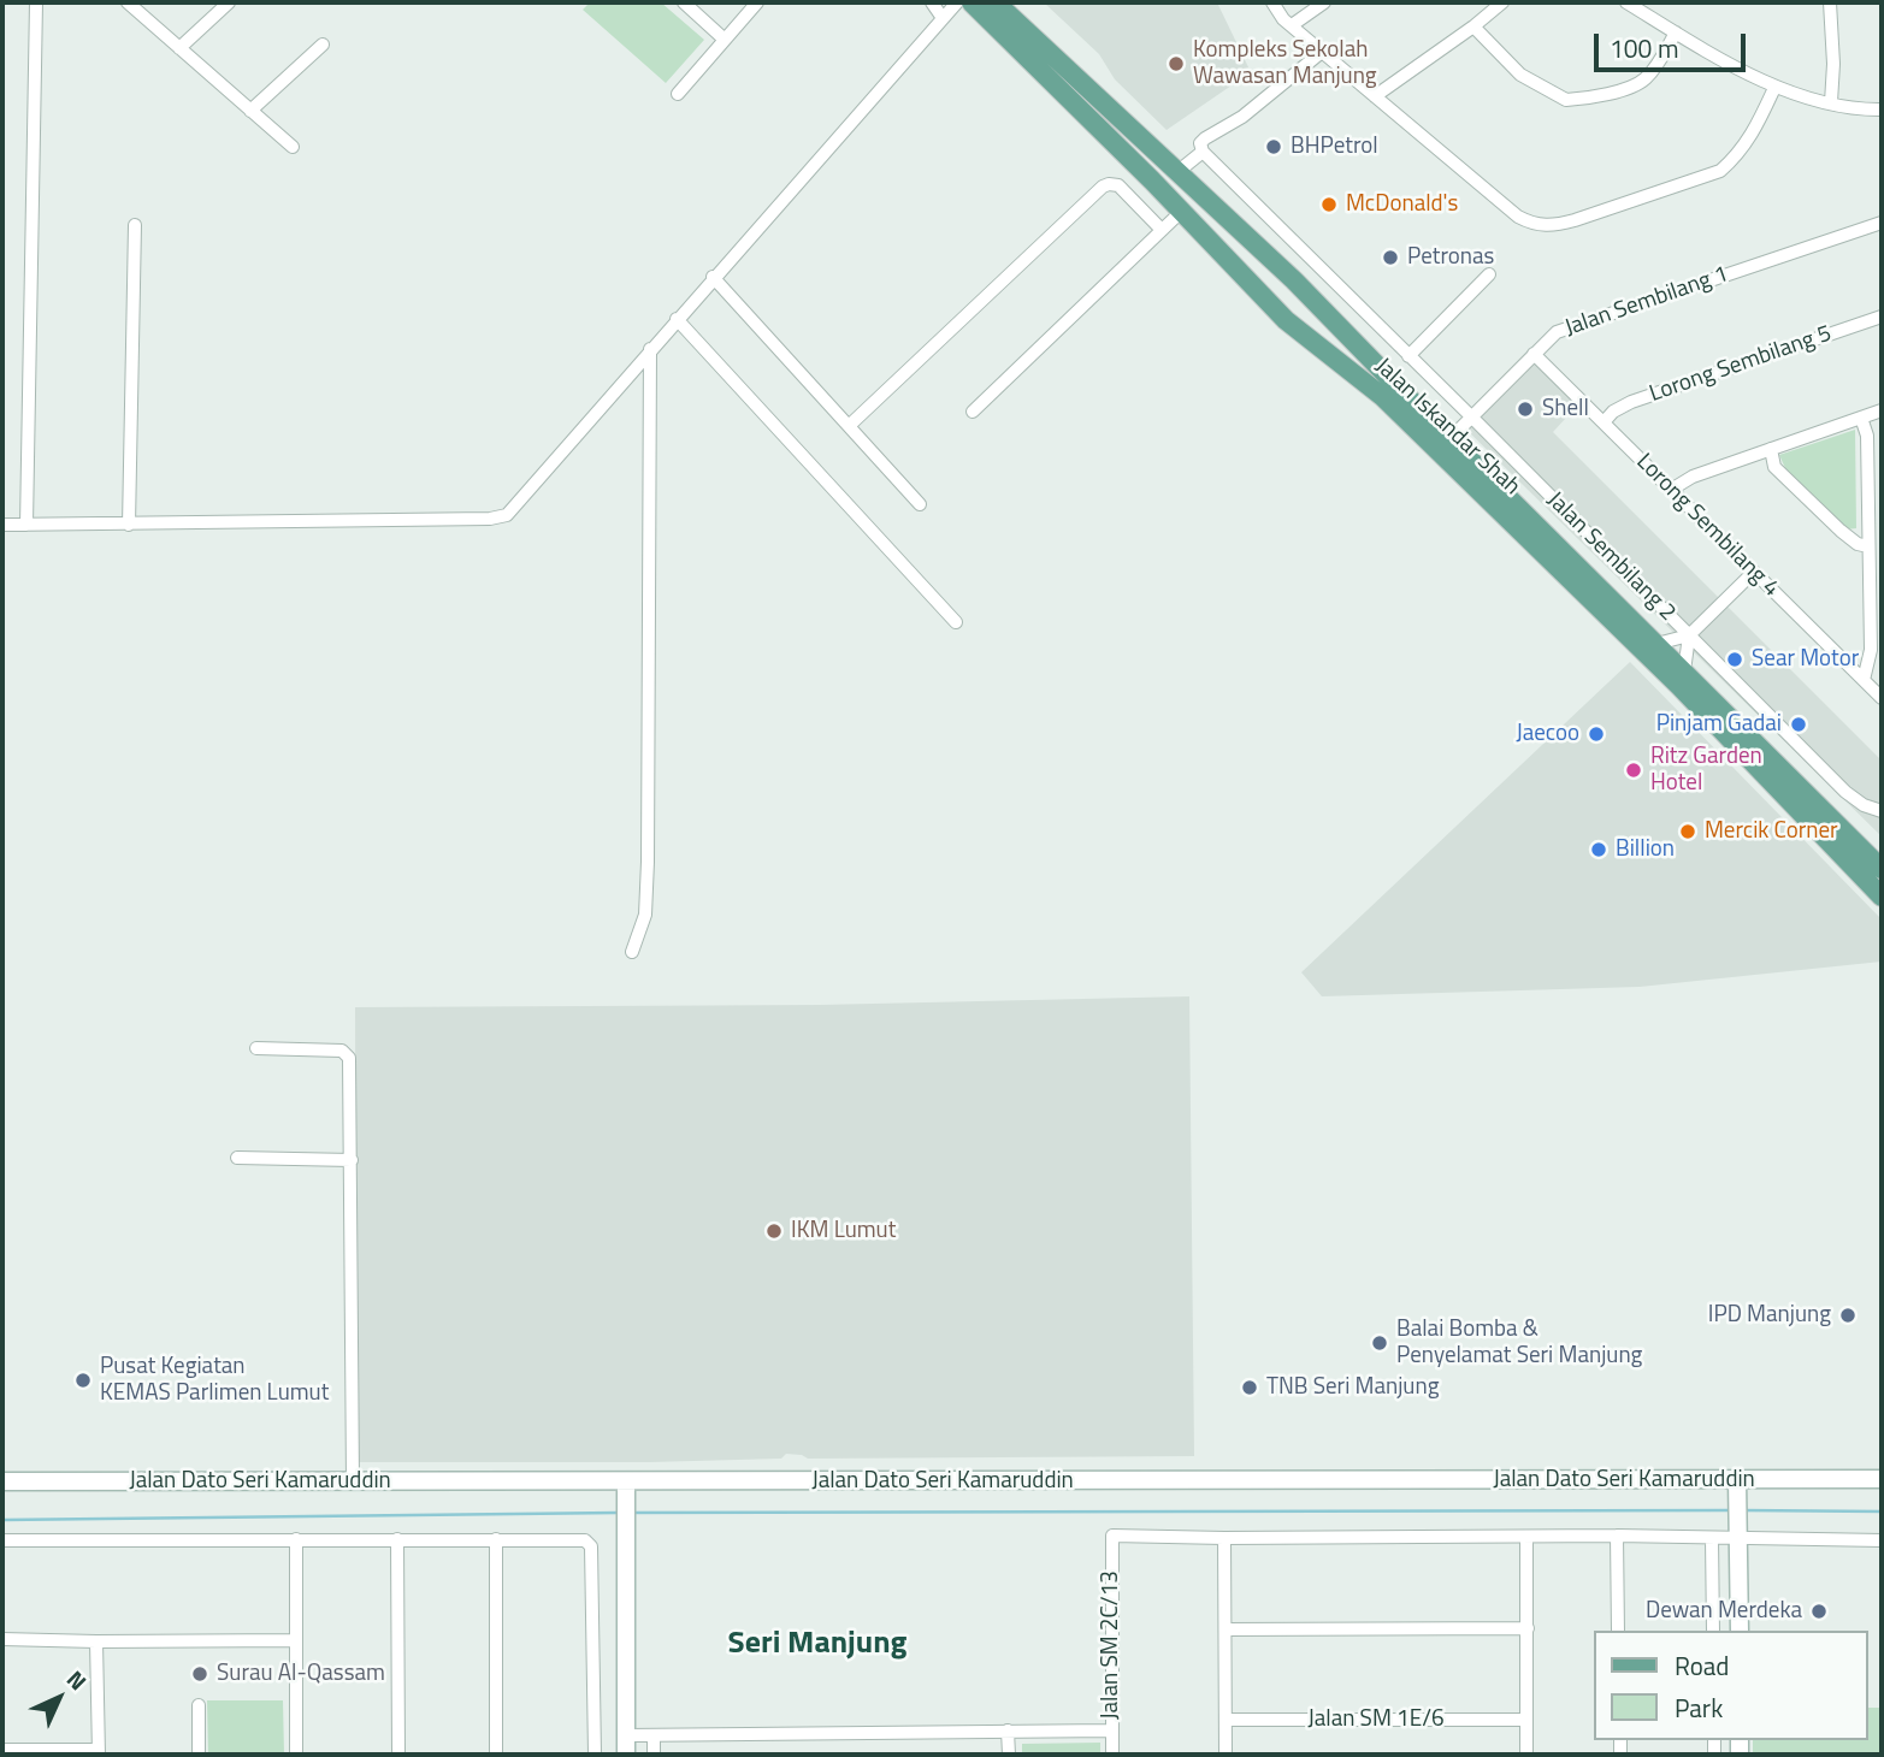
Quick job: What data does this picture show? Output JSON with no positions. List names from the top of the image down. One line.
{"streets":{"main road":["Jalan Iskandar Shah"],"street":["Jalan Sembilang 1","Lorong Sembilang 5","Lorong Sembilang 4","Jalan Sembilang 2","Jalan Dato Seri Kamaruddin","Jalan SM 2C/13","Jalan SM 1E/6"]},"crossings":[["Jalan Sembilang 1","Jalan Iskandar Shah"],["Jalan Sembilang 1","Lorong Sembilang 4"],["Jalan Sembilang 1","Jalan Sembilang 2"],["Lorong Sembilang 5","Lorong Sembilang 4"]],"districts":["Seri Manjung"],"places":["Kompleks Sekolah Wawasan Manjung","BHPetrol","McDonald's","Petronas","Shell","Sear Motor","Pinjam Gadai","Jaecoo","Ritz Garden Hotel","Mercik Corner","Billion","IKM Lumut","IPD Manjung","Balai Bomba & Penyelamat Seri Manjung","Pusat Kegiatan KEMAS Parlimen Lumut","TNB Seri Manjung","Dewan Merdeka","Surau Al-Qassam"],"legend":["Road","Park"],"scale_bar":"100 m","north":"top right"}
